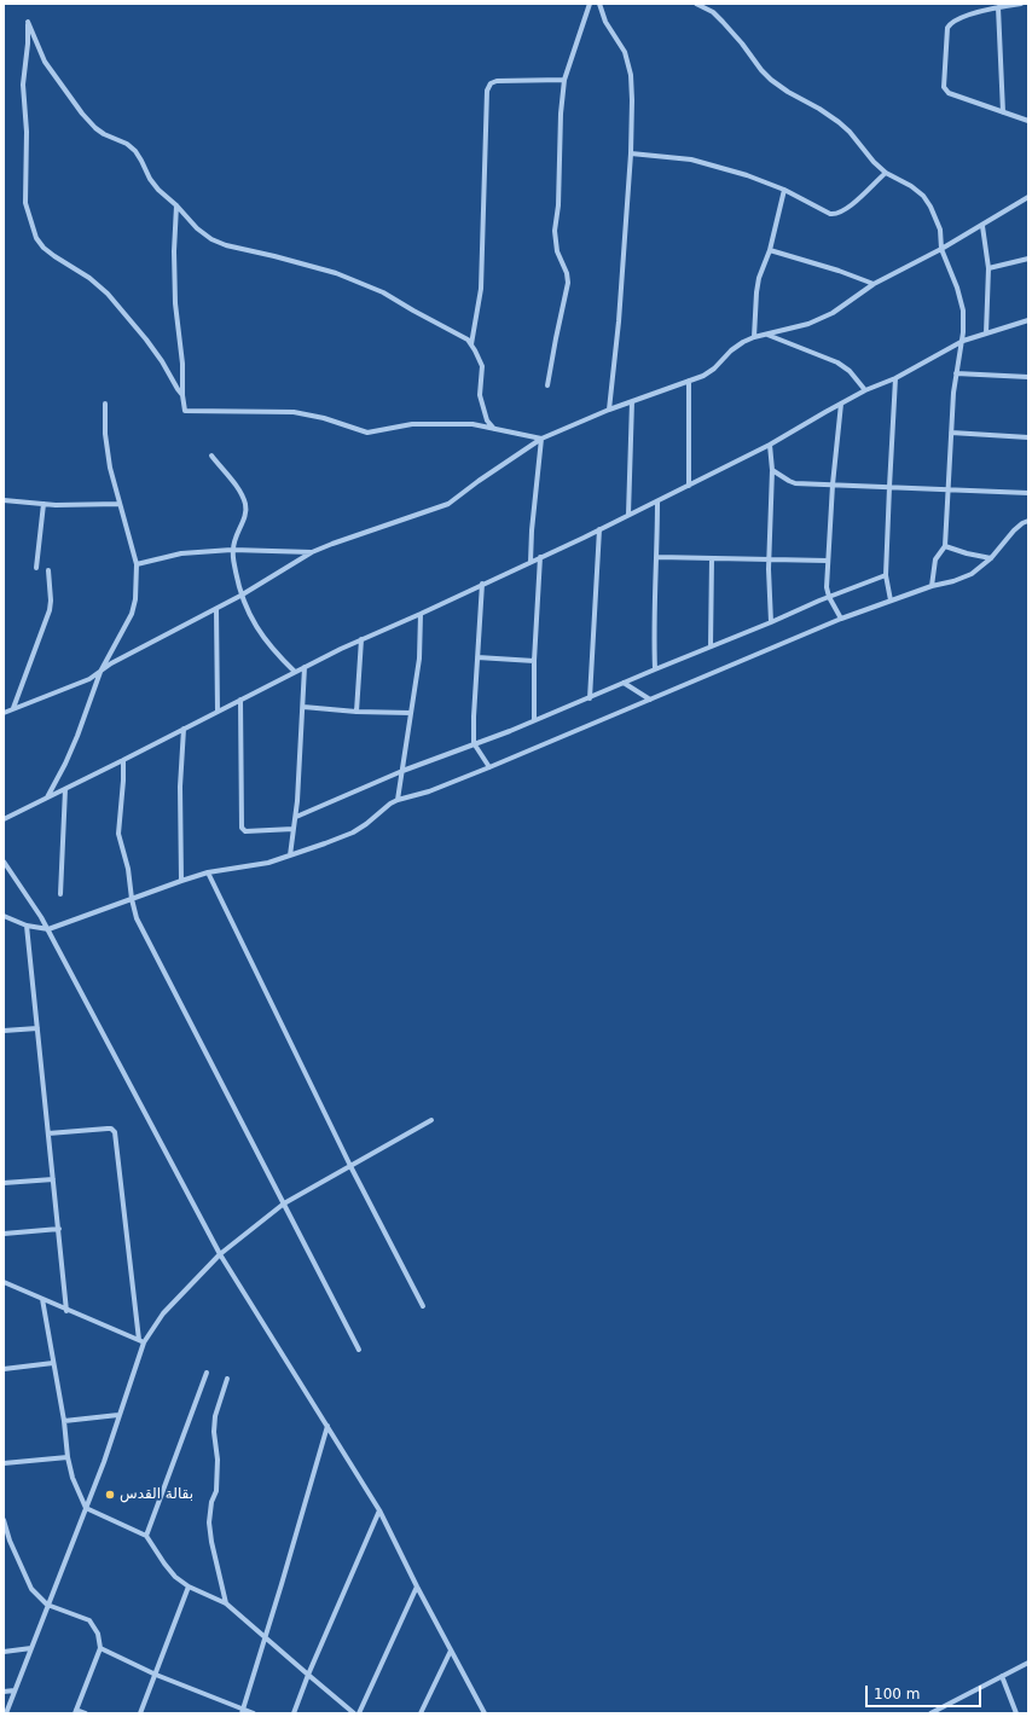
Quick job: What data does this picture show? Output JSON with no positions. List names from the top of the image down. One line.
{"places":["بقالة القدس"],"scale_bar":"100 m"}
